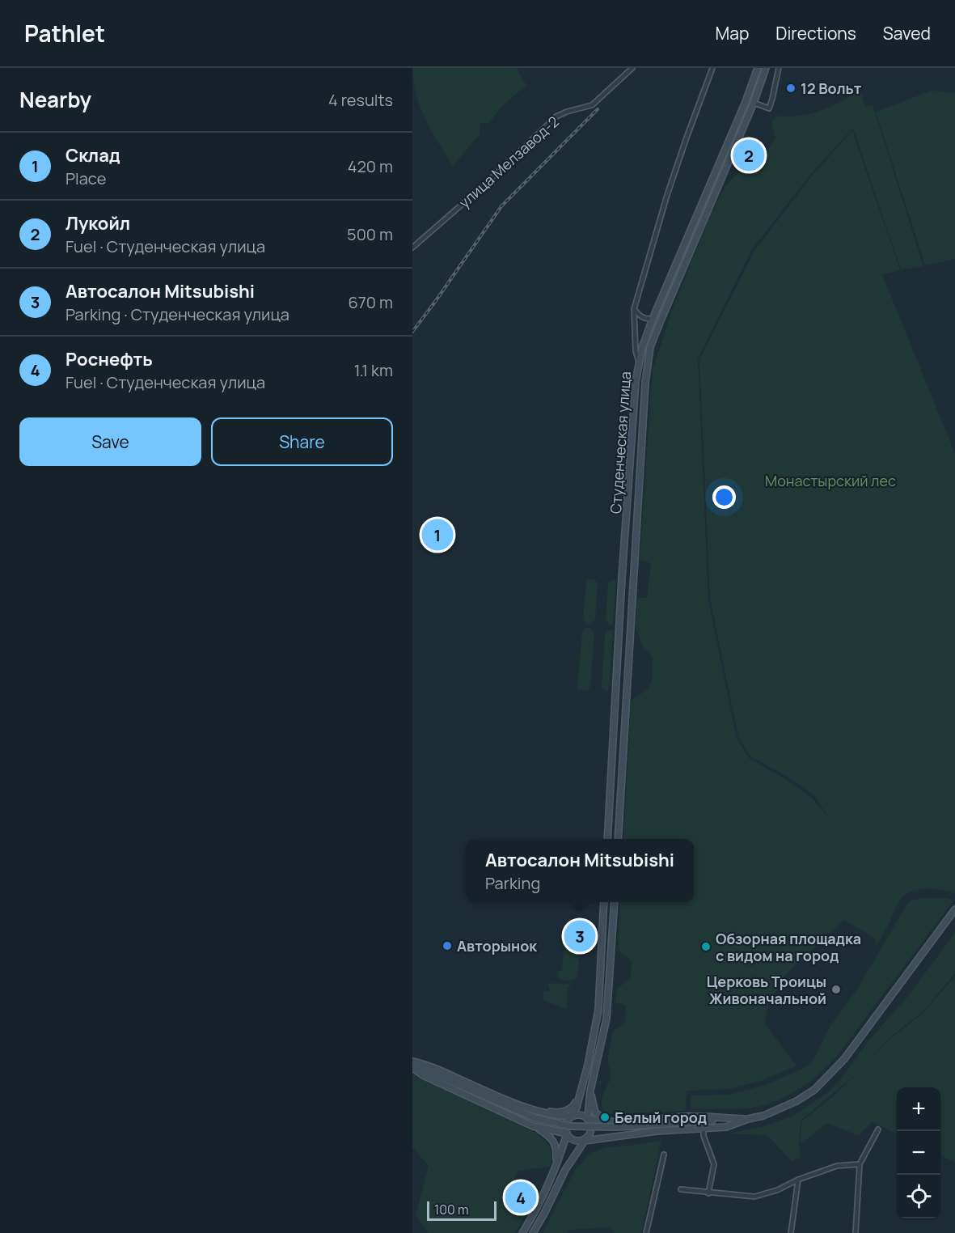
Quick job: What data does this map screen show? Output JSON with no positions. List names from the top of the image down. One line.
{"streets":{"main road":["Студенческая улица"],"street":["улица Мелзавод-2"]},"parks":["Монастырский лес"],"places":["12 Вольт","Авторынок","Обзорная площадка с видом на город","Церковь Троицы Живоначальной","Белый город"],"scale_bar":"100 m","page":{"header":"Pathlet","nav":["Map","Directions","Saved"],"heading":["Nearby","4 results"],"list":[{"mark":"1","name":"Склад","note":"Place","value":"420 m"},{"mark":"2","name":"Лукойл","note":"Fuel · Студенческая улица","value":"500 m"},{"mark":"3","name":"Автосалон Mitsubishi","note":"Parking · Студенческая улица","value":"670 m"},{"mark":"4","name":"Роснефть","note":"Fuel · Студенческая улица","value":"1.1 km"}],"pins":["2","1","3","4"],"buttons":["Save","Share"],"popup":["Автосалон Mitsubishi","Parking"],"map_buttons":["+","−"],"scale":"100 m"}}
